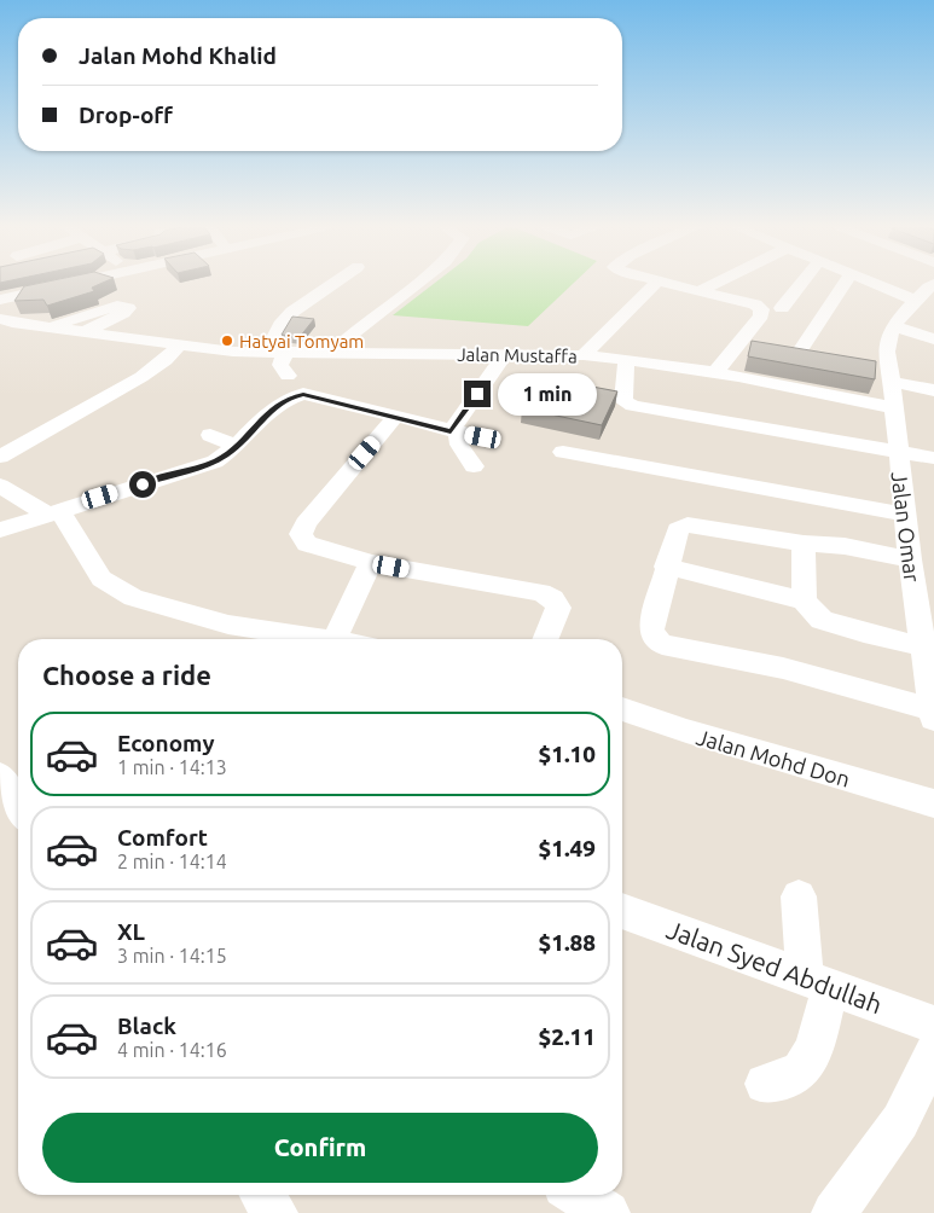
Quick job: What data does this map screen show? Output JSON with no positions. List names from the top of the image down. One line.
{"streets":{"street":["Jalan Mustaffa","Jalan Omar","Jalan Mohd Don","Jalan Syed Abdullah"]},"crossings":[["Jalan Mustaffa","Jalan Omar"]],"places":["Hatyai Tomyam"],"page":{"banner":["Jalan Mohd Khalid","Drop-off"],"bubble":"1 min","heading":"Choose a ride","list":[{"name":"Economy","note":"1 min · 14:13","value":"$1.10"},{"name":"Comfort","note":"2 min · 14:14","value":"$1.49"},{"name":"XL","note":"3 min · 14:15","value":"$1.88"},{"name":"Black","note":"4 min · 14:16","value":"$2.11"}],"buttons":"Confirm"}}
